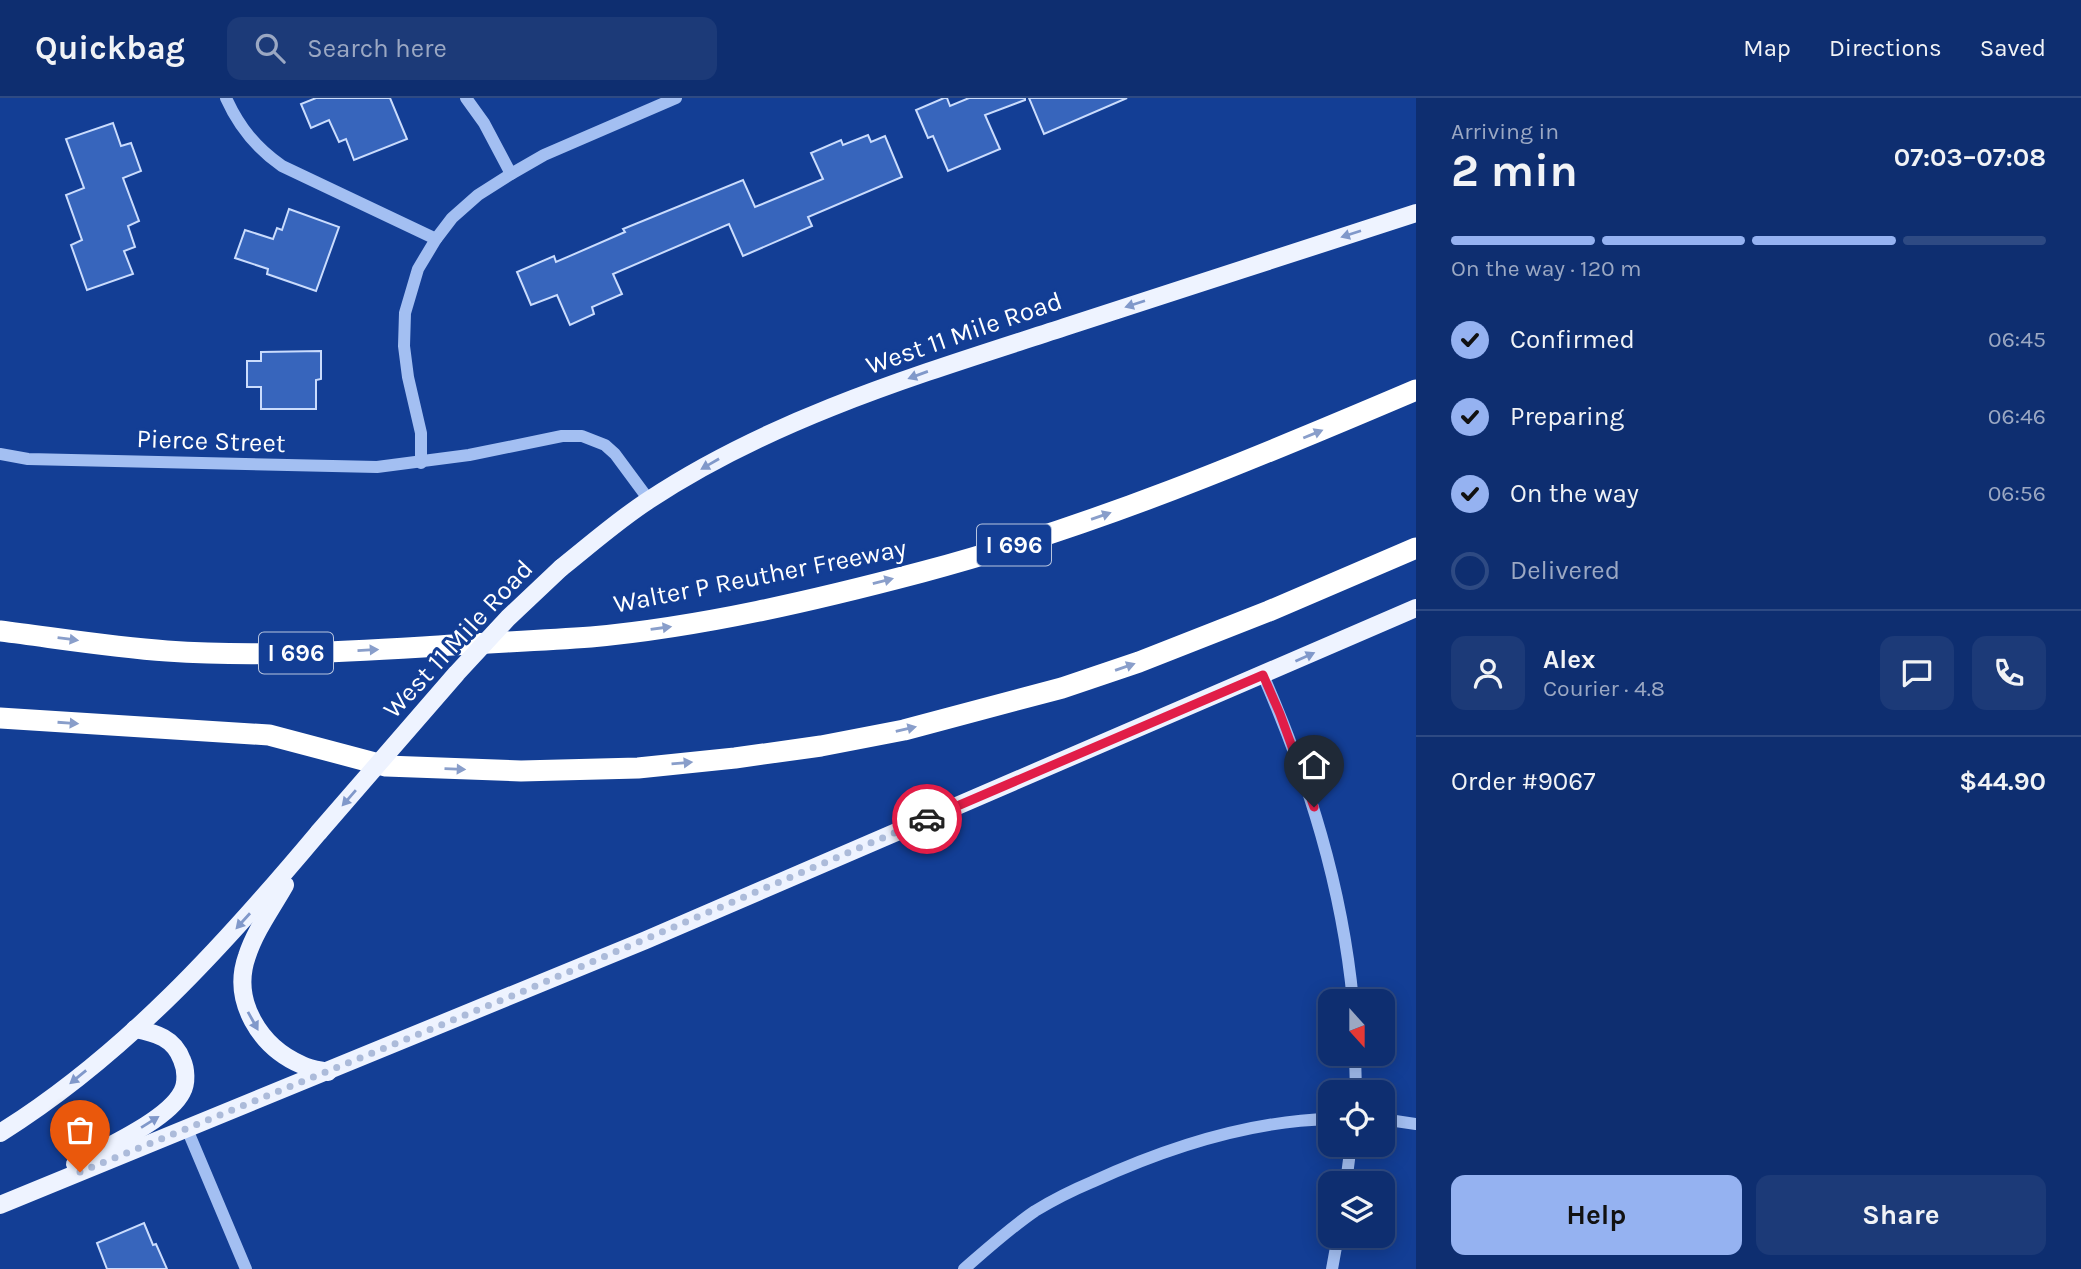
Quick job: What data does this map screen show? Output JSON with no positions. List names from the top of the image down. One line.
{"streets":{"highway":["I 696","Walter P Reuther Freeway"],"main road":["West 11 Mile Road"],"street":["Pierce Street"]},"crossings":[["West 11 Mile Road","Pierce Street"]],"one_way":["West 11 Mile Road"],"north":"bottom","page":{"header":"Quickbag","search":"Search here","nav":["Map","Directions","Saved"],"heading":["2 min","Arriving in","07:03–07:08"],"panel":["Alex","Courier · 4.8","Order #9067","$44.90"],"bar":"On the way · 120 m","list":[["Confirmed","06:45"],["Preparing","06:46"],["On the way","06:56"],"Delivered"],"buttons":["Help","Share"]}}
